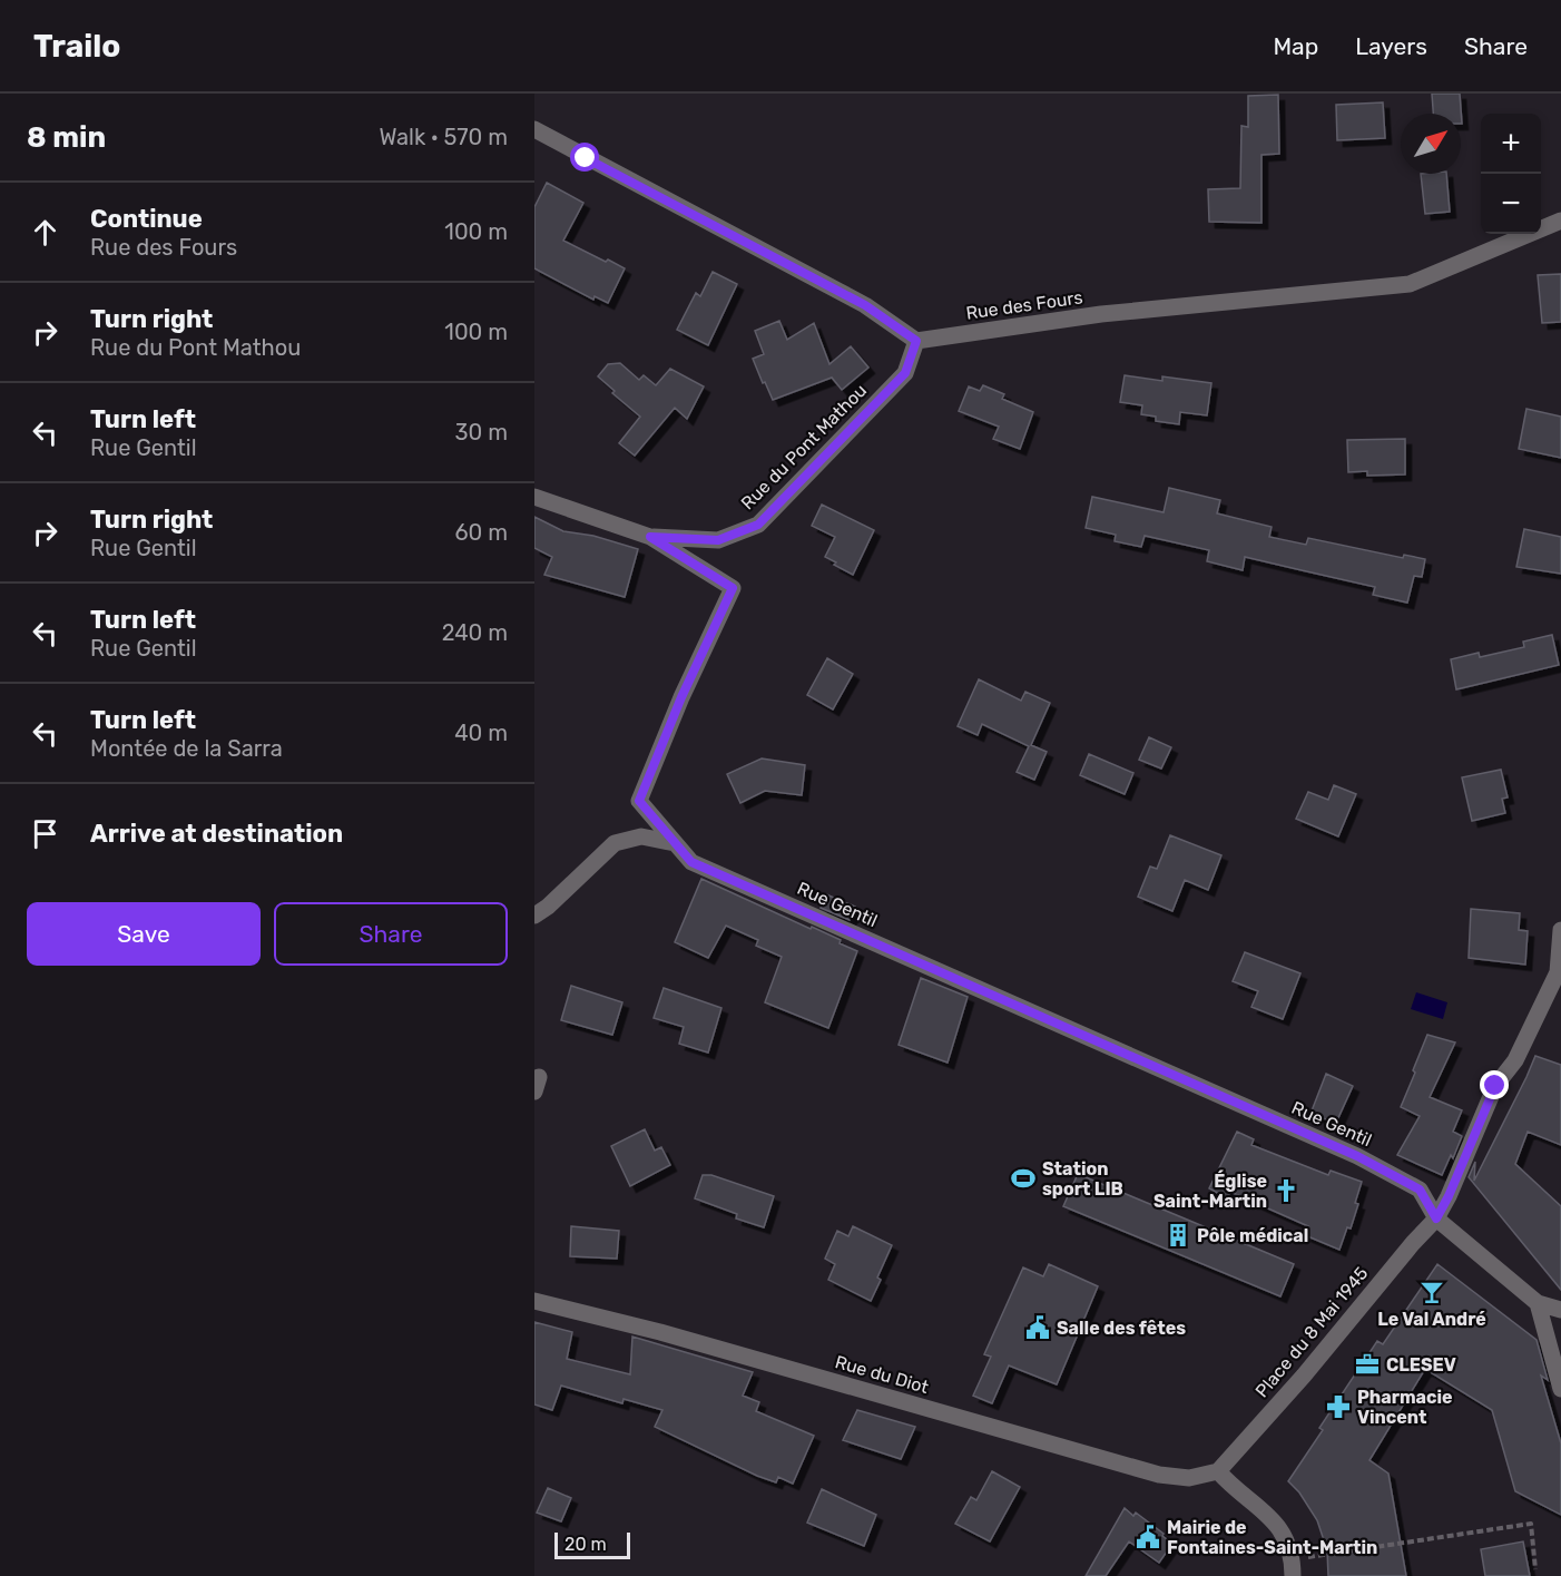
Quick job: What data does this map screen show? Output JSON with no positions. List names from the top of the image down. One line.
{"streets":{"street":["Rue des Fours","Rue du Pont Mathou","Rue Gentil","Place du 8 Mai 1945","Rue du Diot"]},"crossings":[["Rue des Fours","Rue du Pont Mathou"],["Rue du Pont Mathou","Rue Gentil"],["Rue Gentil","Place du 8 Mai 1945"],["Place du 8 Mai 1945","Rue du Diot"]],"places":{"sports":["Station sport LIB"],"church":["Église Saint-Martin"],"building":["Pôle médical"],"bar":["Le Val André"],"public building":["Salle des fêtes","Mairie de Fontaines-Saint-Martin"],"office":["CLESEV"],"pharmacy":["Pharmacie Vincent"]},"scale_bar":"20 m","north":"top right","page":{"header":"Trailo","nav":["Map","Layers","Share"],"heading":["8 min","Walk · 570 m"],"map_buttons":["+","−"],"list":[["Continue","Rue des Fours","100 m"],["Turn right","Rue du Pont Mathou","100 m"],["Turn left","Rue Gentil","30 m"],["Turn right","Rue Gentil","60 m"],["Turn left","Rue Gentil","240 m"],["Turn left","Montée de la Sarra","40 m"],"Arrive at destination"],"buttons":["Save","Share"],"scale":"20 m"}}
